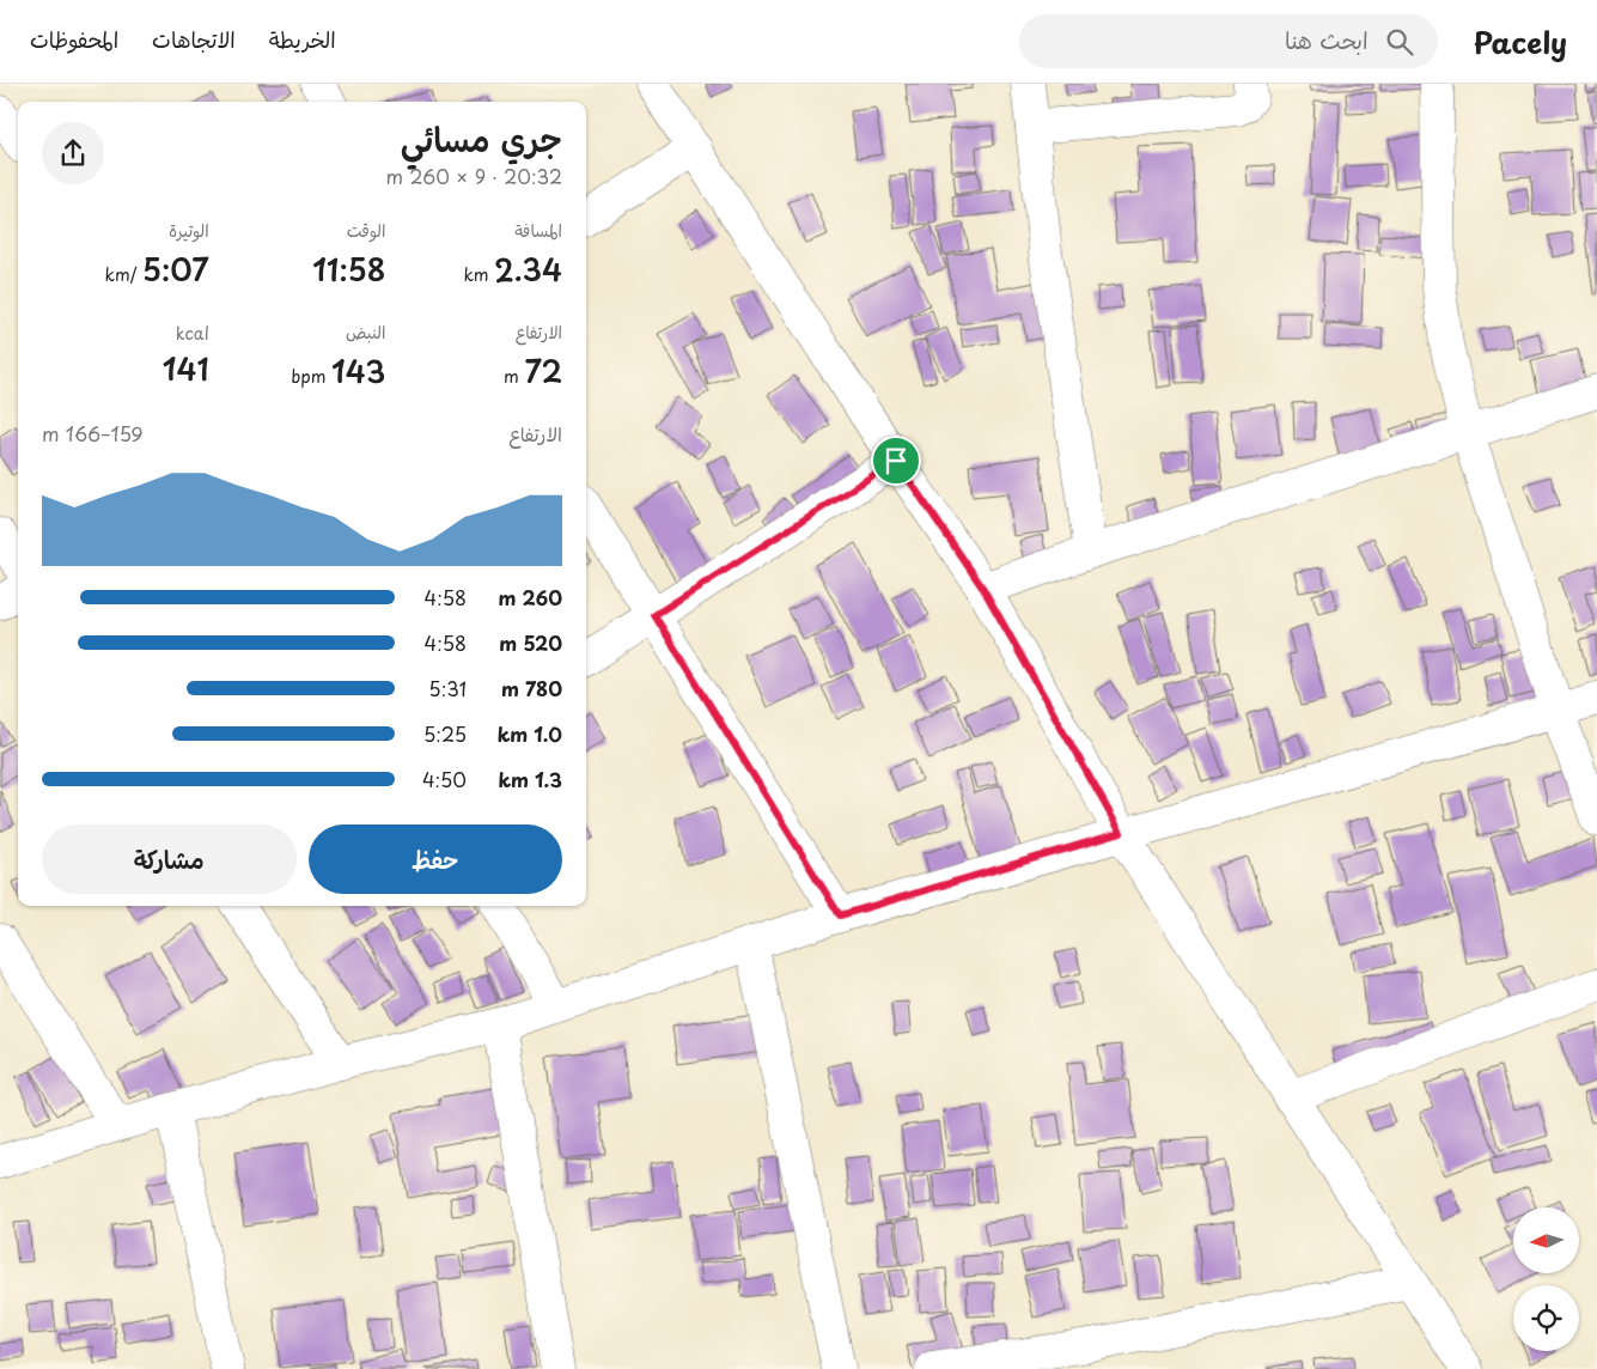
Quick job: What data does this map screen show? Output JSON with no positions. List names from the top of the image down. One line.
{"north":"left","page":{"header":"Pacely","search":"ابحث هنا","nav":["الخريطة","الاتجاهات","المحفوظات"],"heading":["جري مسائي","20:32 · 9 × 260 m"],"stats":[["المسافة","2.34 km"],["الوقت","11:58"],["الوتيرة","5:07 /km"],["الارتفاع","72 m"],["النبض","143 bpm"],["kcal","141"]],"chart":["الارتفاع","159–166 m"],"list":[{"name":"260 m","note":"4:58"},{"name":"520 m","note":"4:58"},{"name":"780 m","note":"5:31"},{"name":"1.0 km","note":"5:25"},{"name":"1.3 km","note":"4:50"}],"buttons":["حفظ","مشاركة"]}}
